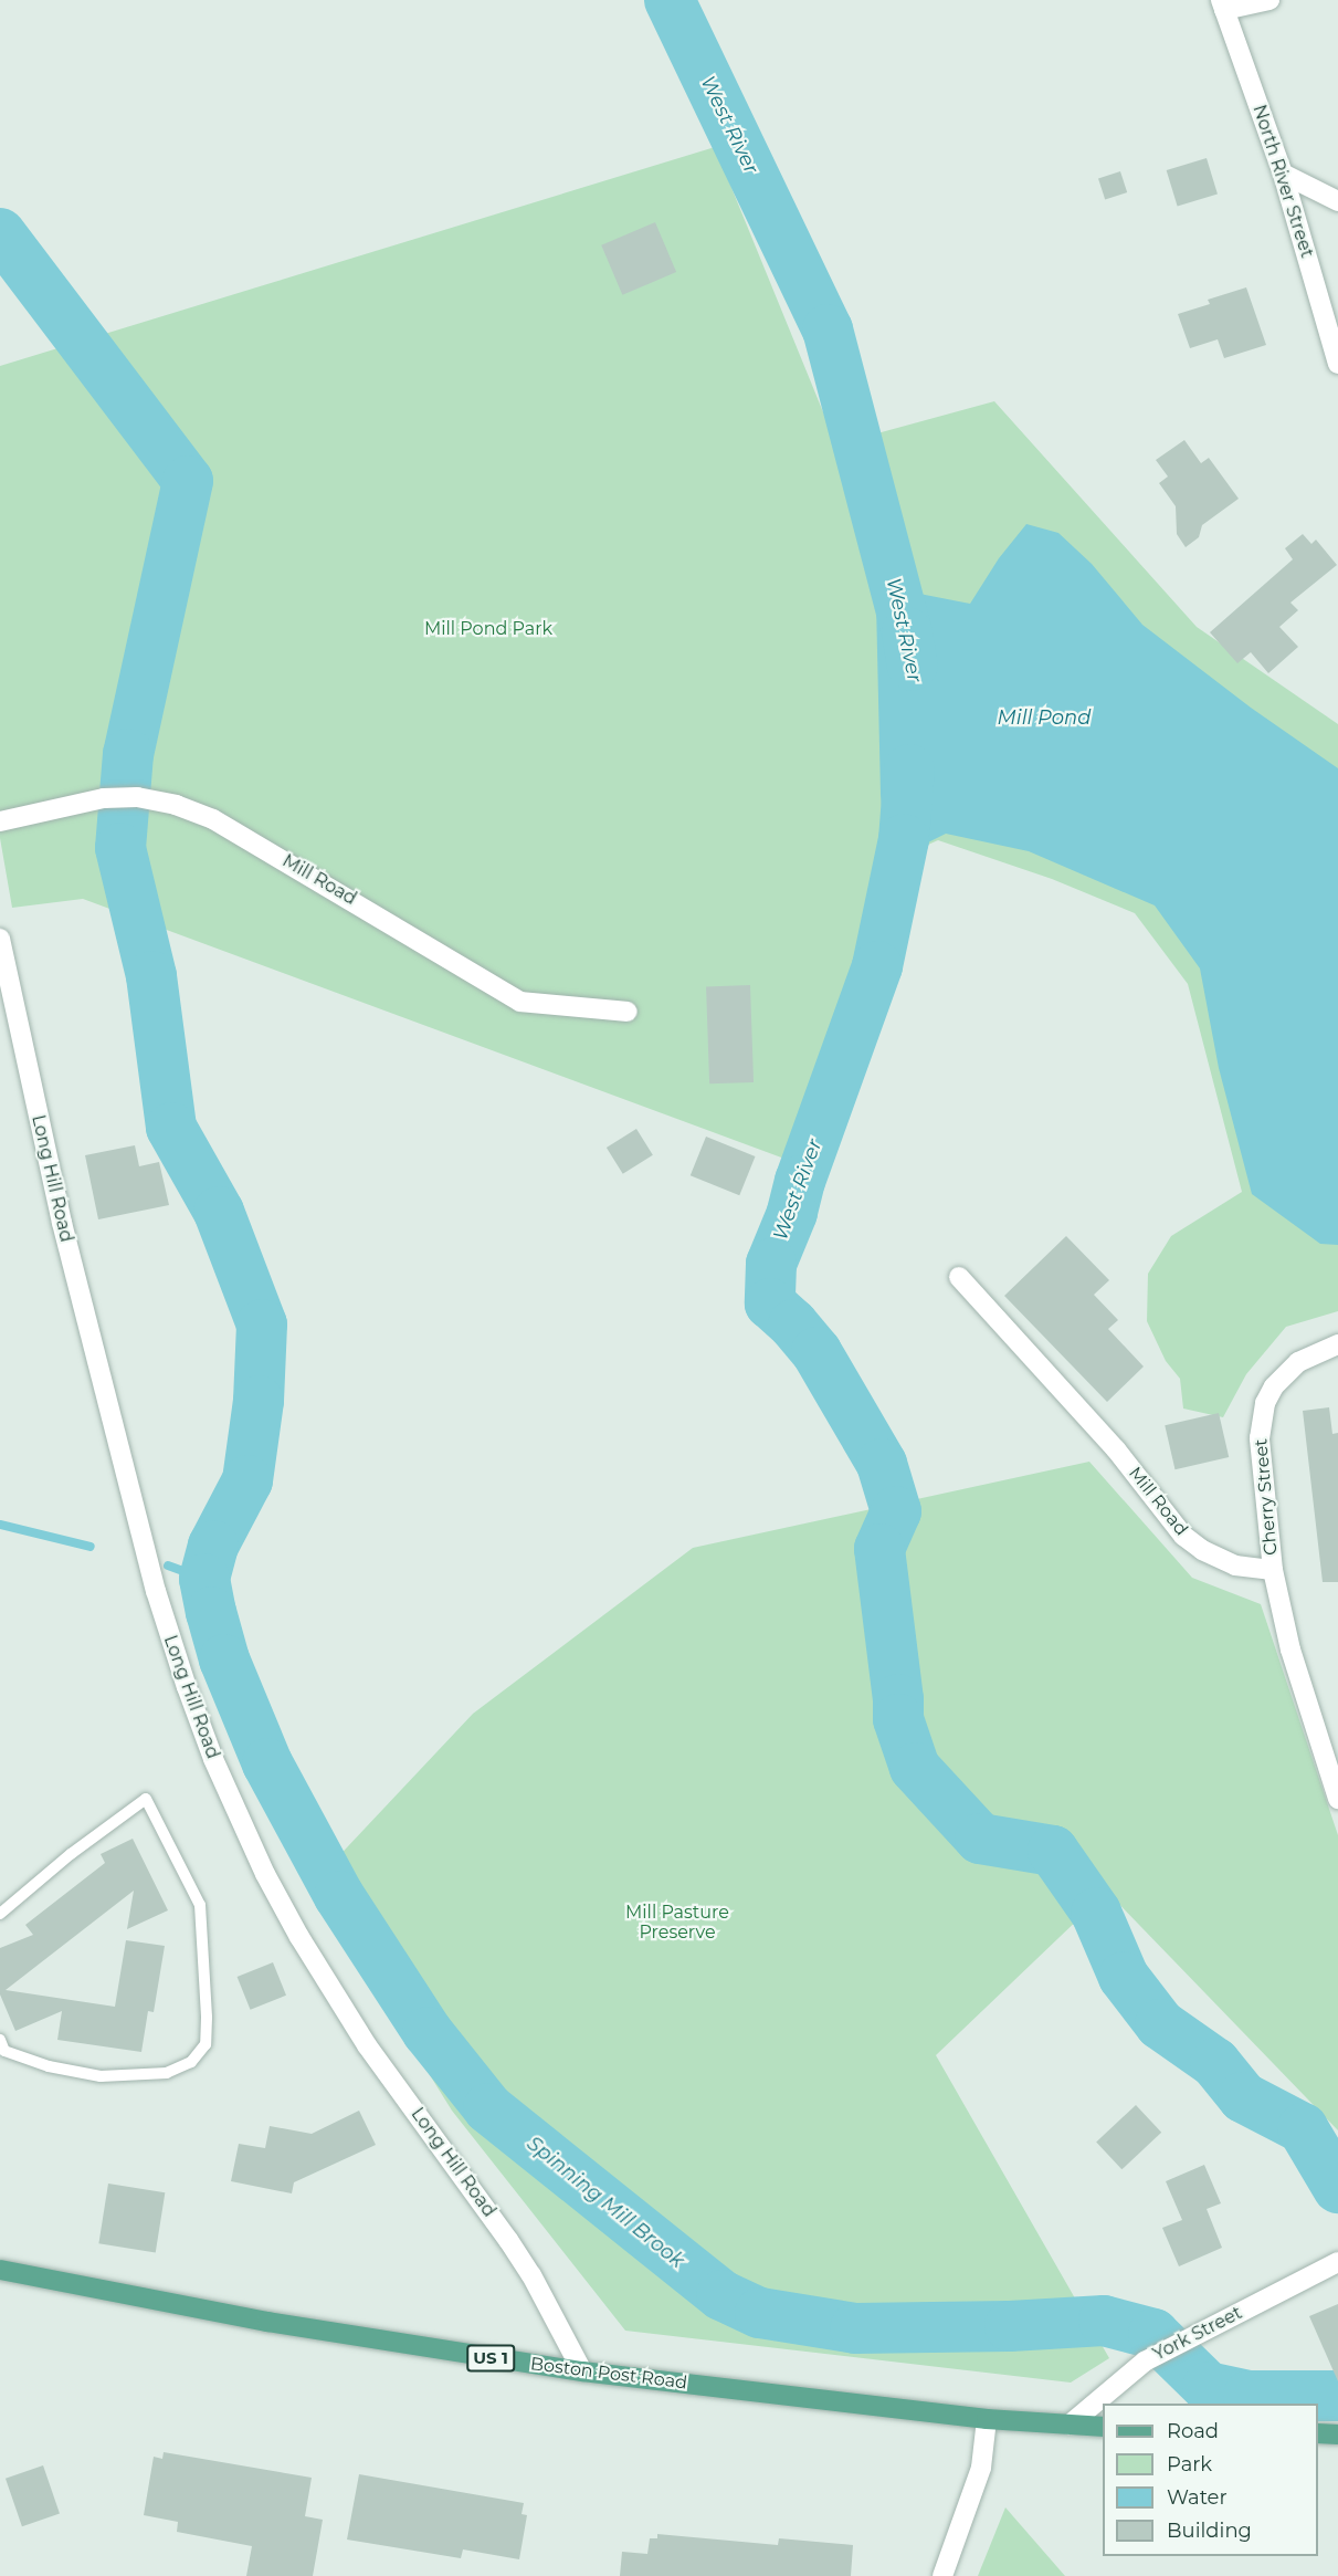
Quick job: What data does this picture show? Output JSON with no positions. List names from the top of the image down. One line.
{"streets":{"main road":["US 1","Boston Post Road"],"street":["North River Street","Mill Road","Long Hill Road","Cherry Street","York Street"]},"crossings":[["Mill Road","Cherry Street"],["Long Hill Road","Boston Post Road"],["York Street","Boston Post Road"]],"water":["West River","Mill Pond","Spinning Mill Brook"],"parks":["Mill Pond Park","Mill Pasture Preserve"],"legend":["Road","Park","Water","Building"]}
